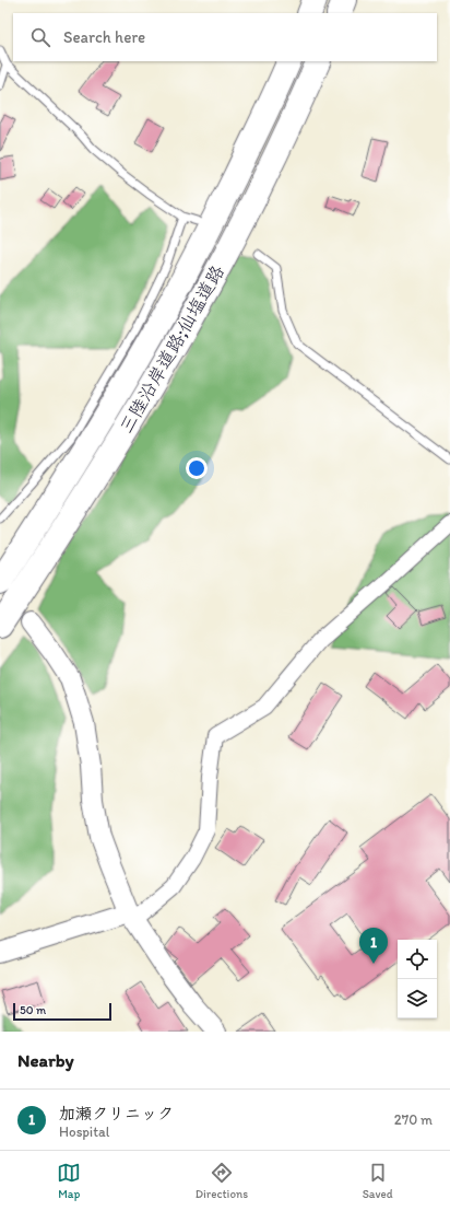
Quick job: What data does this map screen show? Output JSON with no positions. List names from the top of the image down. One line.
{"streets":{"highway":["三陸沿岸道路;仙塩道路"]},"scale_bar":"50 m","page":{"search":"Search here","pins":"1","scale":"50 m","heading":"Nearby","list":[{"mark":"1","name":"加瀬クリニック","note":"Hospital","value":"270 m"}],"nav":["Map","Directions","Saved"]}}
